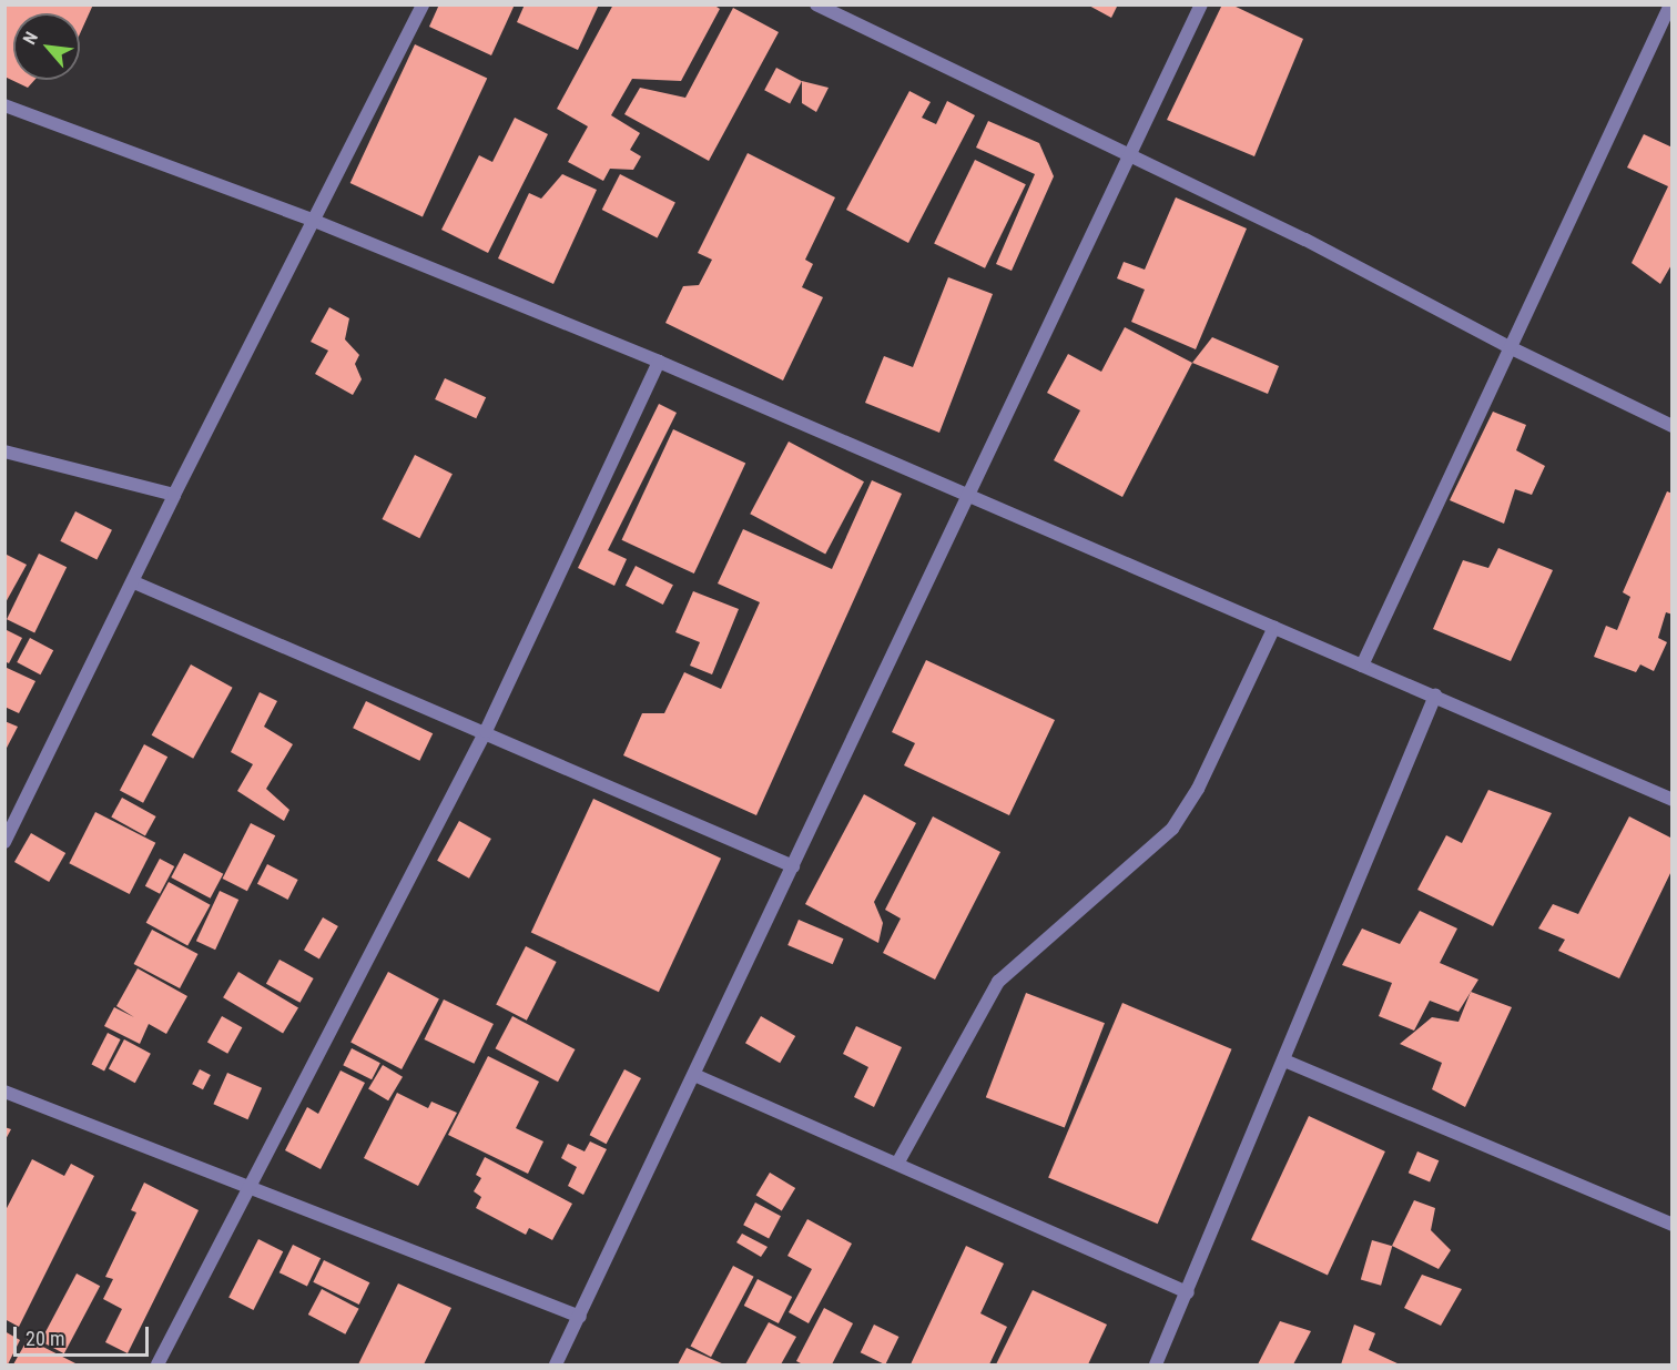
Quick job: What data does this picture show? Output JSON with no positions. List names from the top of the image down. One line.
{"scale_bar":"20 m","north":"top left"}
